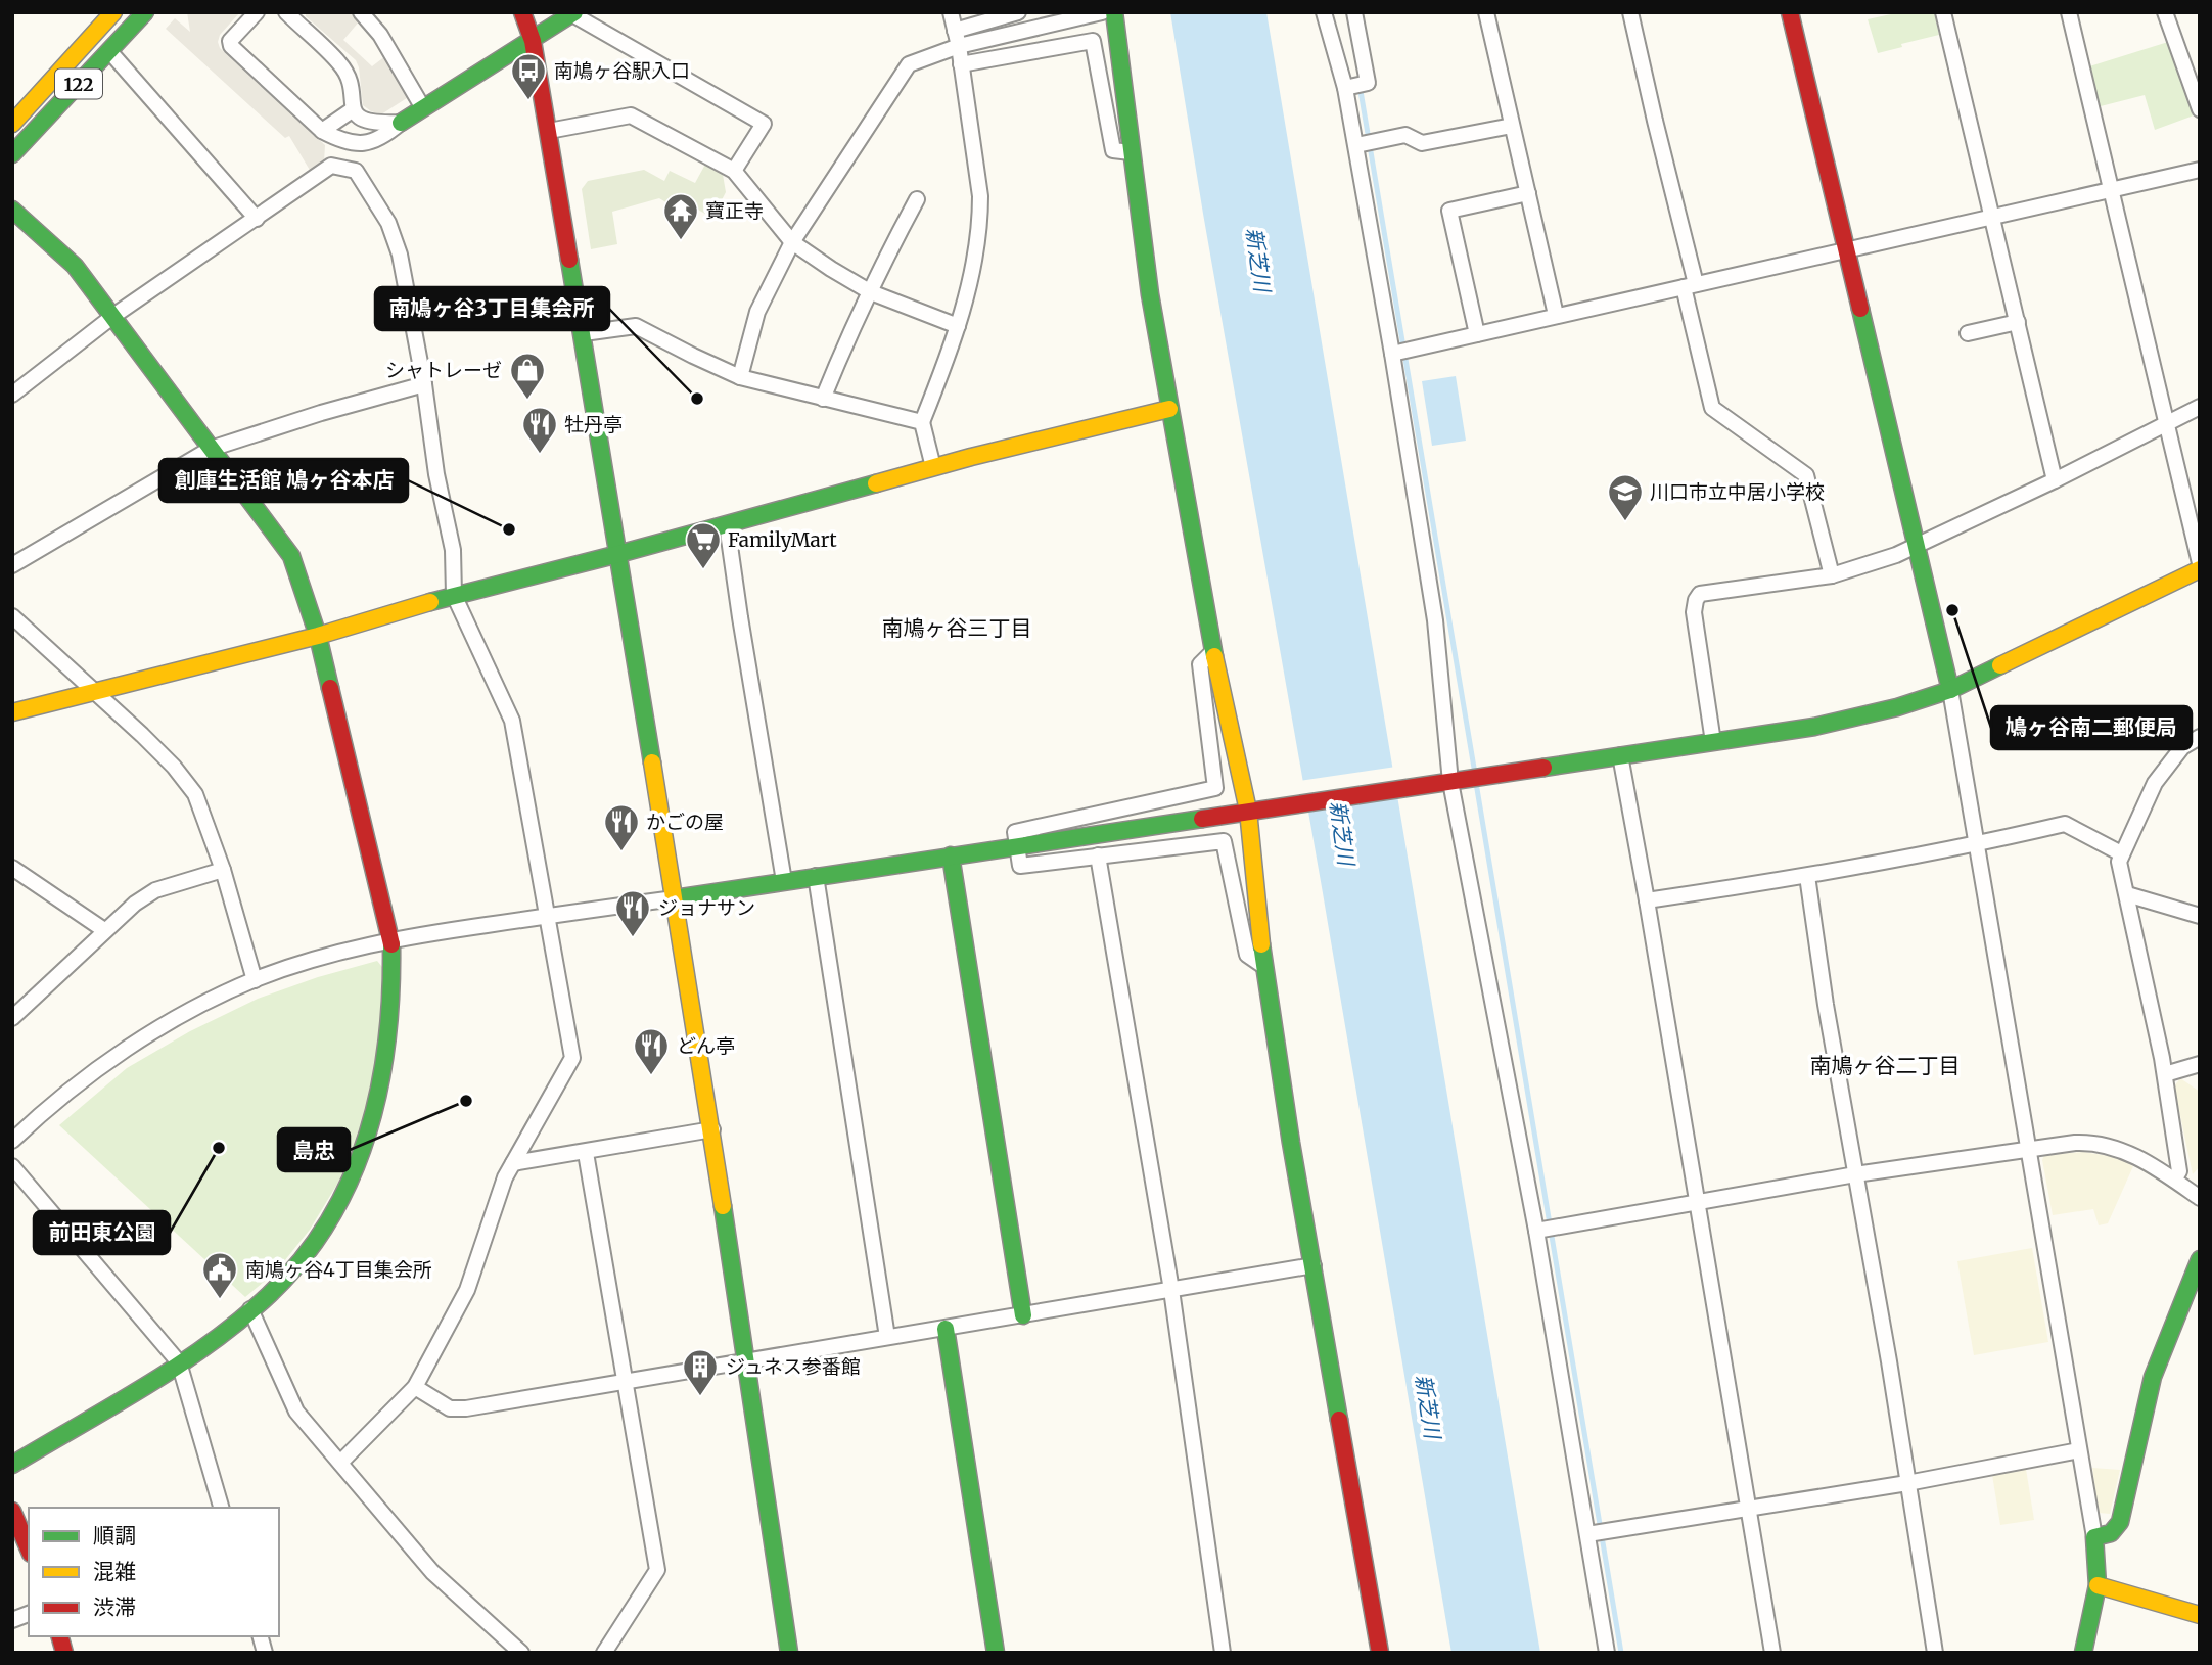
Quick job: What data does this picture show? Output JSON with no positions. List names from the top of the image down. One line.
{"streets":{"main road":["122"]},"districts":["南鳩ヶ谷三丁目","南鳩ヶ谷二丁目"],"water":["新芝川"],"places":{"bus stop":["南鳩ヶ谷駅入口"],"temple":["寶正寺"],"other":["南鳩ヶ谷3丁目集会所","創庫生活館 鳩ヶ谷本店","鳩ヶ谷南二郵便局","島忠","前田東公園"],"shop":["シャトレーゼ"],"restaurant":["牡丹亭","かごの屋","ジョナサン","どん亭"],"school or university":["川口市立中居小学校"],"supermarket":["FamilyMart"],"public building":["南鳩ヶ谷4丁目集会所"],"building":["ジュネス参番館"]},"legend":["順調","混雑","渋滞"]}
